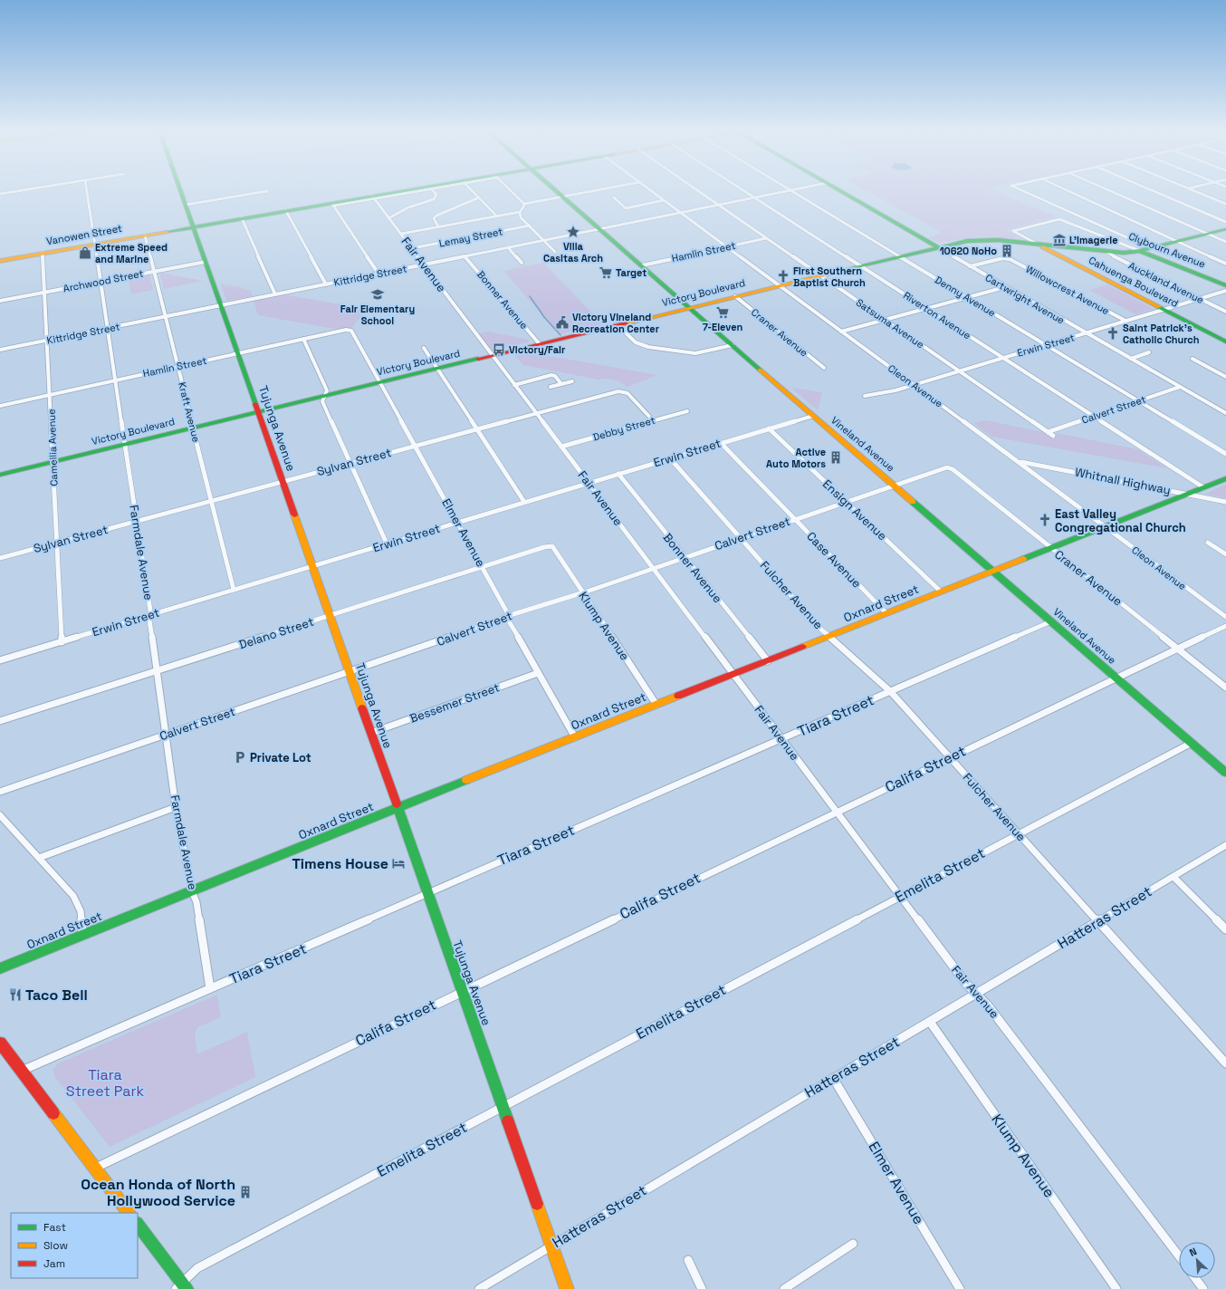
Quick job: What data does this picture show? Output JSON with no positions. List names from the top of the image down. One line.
{"streets":{"main road":["Vanowen Street","Clybourn Avenue","Cahuenga Boulevard","Victory Boulevard","Tujunga Avenue","Vineland Avenue","Oxnard Street"],"street":["Lemay Street","Hamlin Street","Fair Avenue","Kittridge Street","Archwood Street","Auckland Avenue","Willowcrest Avenue","Denny Avenue","Cartwright Avenue","Bonner Avenue","Riverton Avenue","Satsuma Avenue","Craner Avenue","Erwin Street","Cleon Avenue","Calvert Street","Kraft Avenue","Debby Street","Camellia Avenue","Sylvan Street","Whitnall Highway","Ensign Avenue","Elmer Avenue","Farmdale Avenue","Case Avenue","Fulcher Avenue","Klump Avenue","Delano Street","Bessemer Street","Tiara Street","Califa Street","Emelita Street","Hatteras Street"]},"crossings":[["Vanowen Street","Fair Avenue"],["Vanowen Street","Kraft Avenue"],["Vanowen Street","Tujunga Avenue"],["Vanowen Street","Camellia Avenue"],["Vanowen Street","Farmdale Avenue"],["Lemay Street","Fair Avenue"],["Clybourn Avenue","Victory Boulevard"],["Hamlin Street","Satsuma Avenue"],["Hamlin Street","Cleon Avenue"],["Hamlin Street","Kraft Avenue"],["Hamlin Street","Tujunga Avenue"],["Hamlin Street","Vineland Avenue"],["Hamlin Street","Camellia Avenue"],["Hamlin Street","Elmer Avenue"],["Hamlin Street","Farmdale Avenue"],["Fair Avenue","Kittridge Street"],["Fair Avenue","Victory Boulevard"],["Fair Avenue","Erwin Street"],["Fair Avenue","Calvert Street"],["Fair Avenue","Debby Street"],["Fair Avenue","Sylvan Street"],["Fair Avenue","Oxnard Street"],["Fair Avenue","Tiara Street"],["Fair Avenue","Califa Street"],["Fair Avenue","Emelita Street"],["Fair Avenue","Hatteras Street"],["Kittridge Street","Bonner Avenue"],["Kittridge Street","Riverton Avenue"],["Kittridge Street","Satsuma Avenue"],["Kittridge Street","Cleon Avenue"],["Kittridge Street","Kraft Avenue"],["Kittridge Street","Tujunga Avenue"],["Kittridge Street","Vineland Avenue"],["Kittridge Street","Camellia Avenue"],["Kittridge Street","Farmdale Avenue"],["Archwood Street","Kraft Avenue"],["Archwood Street","Tujunga Avenue"],["Archwood Street","Camellia Avenue"],["Archwood Street","Farmdale Avenue"],["Cahuenga Boulevard","Victory Boulevard"],["Cahuenga Boulevard","Erwin Street"],["Auckland Avenue","Victory Boulevard"],["Auckland Avenue","Erwin Street"],["Willowcrest Avenue","Cartwright Avenue"],["Willowcrest Avenue","Erwin Street"],["Victory Boulevard","Denny Avenue"],["Victory Boulevard","Cartwright Avenue"],["Victory Boulevard","Bonner Avenue"],["Victory Boulevard","Riverton Avenue"],["Victory Boulevard","Satsuma Avenue"],["Victory Boulevard","Craner Avenue"],["Victory Boulevard","Cleon Avenue"],["Victory Boulevard","Kraft Avenue"],["Victory Boulevard","Tujunga Avenue"],["Victory Boulevard","Vineland Avenue"],["Victory Boulevard","Camellia Avenue"],["Victory Boulevard","Elmer Avenue"],["Victory Boulevard","Farmdale Avenue"],["Denny Avenue","Erwin Street"],["Denny Avenue","Calvert Street"],["Cartwright Avenue","Erwin Street"],["Cartwright Avenue","Calvert Street"],["Bonner Avenue","Erwin Street"],["Bonner Avenue","Calvert Street"],["Bonner Avenue","Oxnard Street"],["Riverton Avenue","Erwin Street"],["Riverton Avenue","Calvert Street"],["Riverton Avenue","Oxnard Street"],["Satsuma Avenue","Erwin Street"],["Satsuma Avenue","Calvert Street"],["Craner Avenue","Calvert Street"],["Craner Avenue","Oxnard Street"],["Craner Avenue","Califa Street"],["Erwin Street","Cleon Avenue"],["Erwin Street","Kraft Avenue"],["Erwin Street","Tujunga Avenue"],["Erwin Street","Vineland Avenue"],["Erwin Street","Camellia Avenue"],["Erwin Street","Ensign Avenue"],["Erwin Street","Elmer Avenue"],["Erwin Street","Farmdale Avenue"],["Erwin Street","Case Avenue"],["Erwin Street","Fulcher Avenue"],["Cleon Avenue","Whitnall Highway"],["Cleon Avenue","Oxnard Street"],["Calvert Street","Tujunga Avenue"],["Calvert Street","Vineland Avenue"],["Calvert Street","Ensign Avenue"],["Calvert Street","Elmer Avenue"],["Calvert Street","Farmdale Avenue"],["Calvert Street","Case Avenue"],["Calvert Street","Fulcher Avenue"],["Calvert Street","Klump Avenue"],["Kraft Avenue","Sylvan Street"],["Tujunga Avenue","Sylvan Street"],["Tujunga Avenue","Oxnard Street"],["Tujunga Avenue","Delano Street"],["Tujunga Avenue","Bessemer Street"],["Tujunga Avenue","Tiara Street"],["Tujunga Avenue","Califa Street"],["Tujunga Avenue","Emelita Street"],["Tujunga Avenue","Hatteras Street"],["Debby Street","Sylvan Street"],["Vineland Avenue","Oxnard Street"],["Vineland Avenue","Tiara Street"],["Vineland Avenue","Califa Street"],["Vineland Avenue","Emelita Street"],["Camellia Avenue","Sylvan Street"],["Sylvan Street","Elmer Avenue"],["Sylvan Street","Farmdale Avenue"],["Whitnall Highway","Oxnard Street"],["Ensign Avenue","Oxnard Street"],["Elmer Avenue","Oxnard Street"],["Elmer Avenue","Delano Street"],["Elmer Avenue","Bessemer Street"],["Elmer Avenue","Hatteras Street"],["Farmdale Avenue","Oxnard Street"],["Farmdale Avenue","Delano Street"],["Farmdale Avenue","Tiara Street"],["Case Avenue","Oxnard Street"],["Fulcher Avenue","Oxnard Street"],["Fulcher Avenue","Tiara Street"],["Fulcher Avenue","Califa Street"],["Fulcher Avenue","Emelita Street"],["Fulcher Avenue","Hatteras Street"],["Oxnard Street","Klump Avenue"],["Klump Avenue","Delano Street"],["Klump Avenue","Hatteras Street"]],"parks":["Tiara Street Park"],"places":{"place":["Villa Casitas Arch"],"museum":["L'Imagerie"],"building":["10620 NoHo","Active Auto Motors","Ocean Honda of North Hollywood Service"],"shop":["Extreme Speed and Marine"],"supermarket":["Target","7-Eleven"],"church":["First Southern Baptist Church","Saint Patrick's Catholic Church","East Valley Congregational Church"],"school or university":["Fair Elementary School"],"public building":["Victory Vineland Recreation Center"],"bus stop":["Victory/Fair"],"parking":["Private Lot"],"hotel":["Timens House"],"restaurant":["Taco Bell"]},"legend":["Fast","Slow","Jam"],"north":"top left"}
